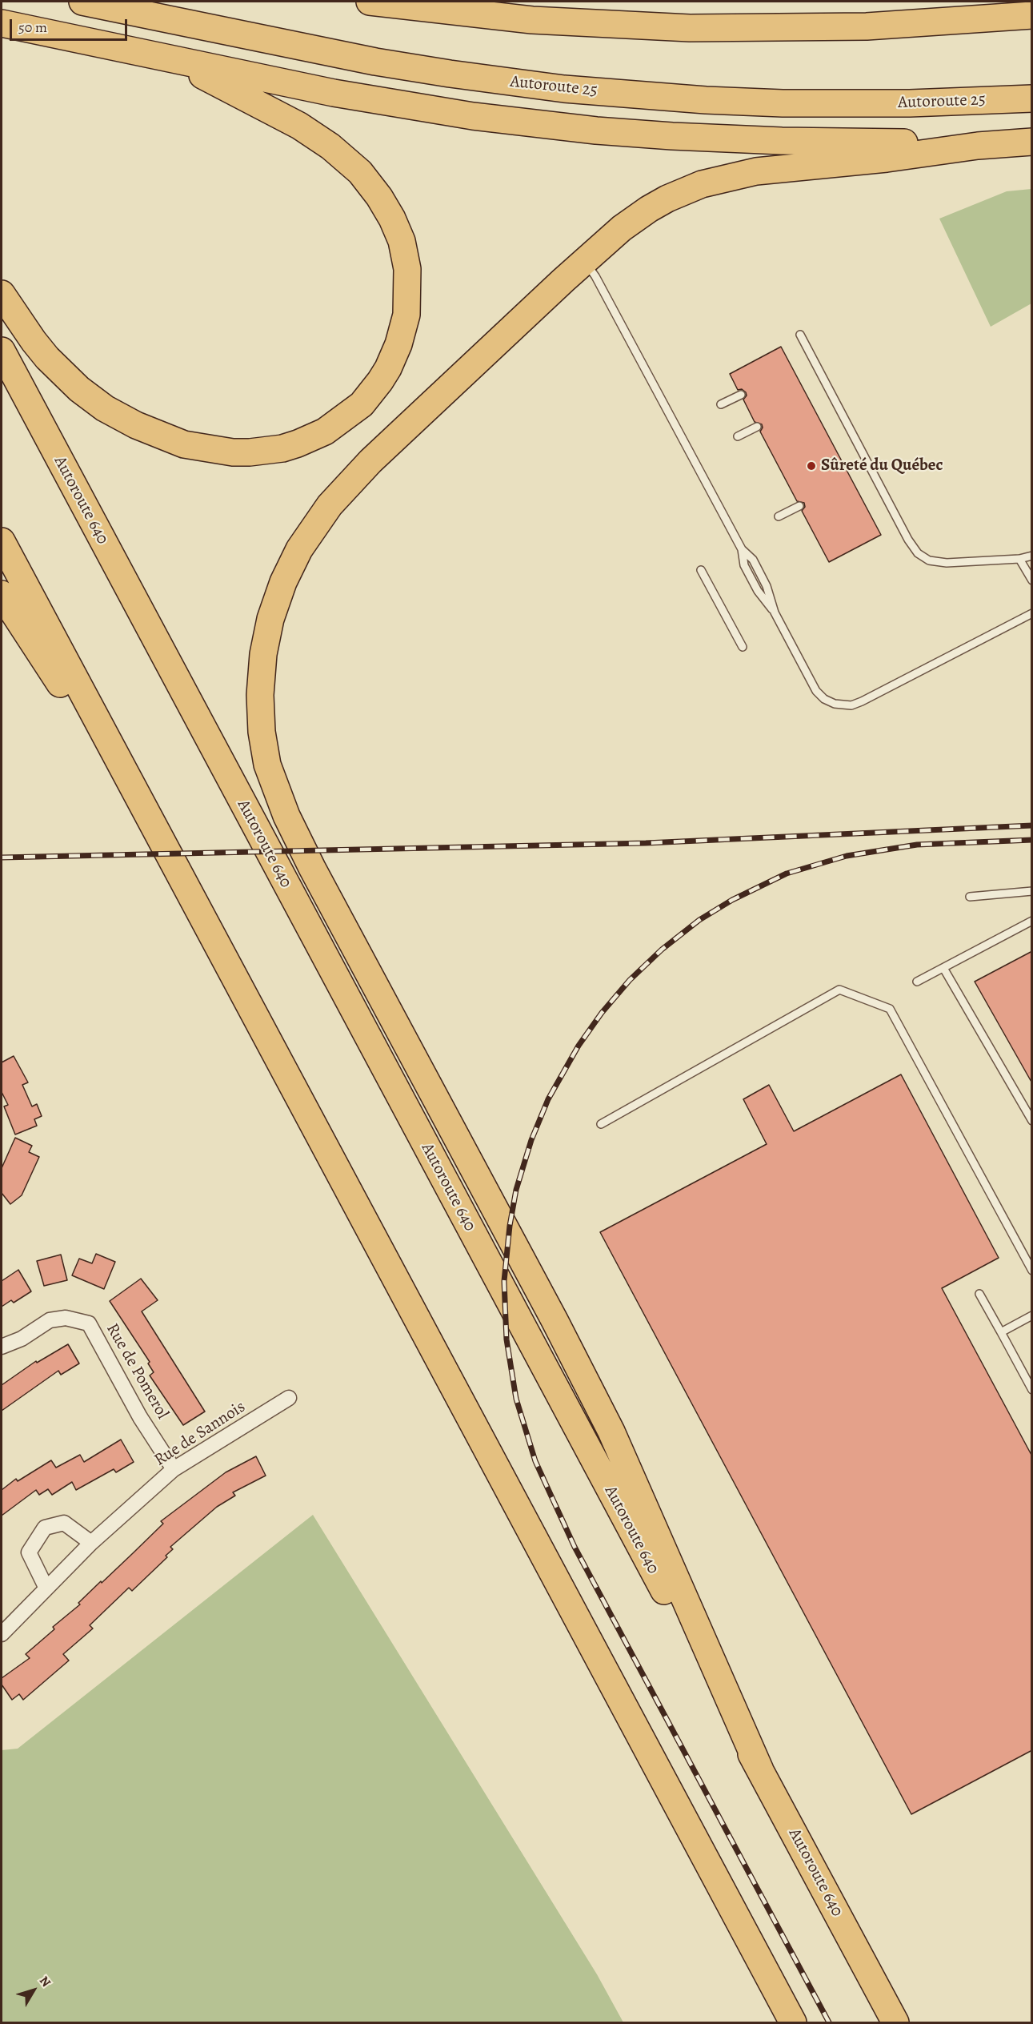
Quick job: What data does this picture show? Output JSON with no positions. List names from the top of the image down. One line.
{"streets":{"highway":["Autoroute 25","Autoroute 640"],"street":["Rue de Pomerol","Rue de Sannois"]},"crossings":[["Rue de Pomerol","Rue de Sannois"]],"places":["Sûreté du Québec"],"scale_bar":"50 m","north":"top right"}
